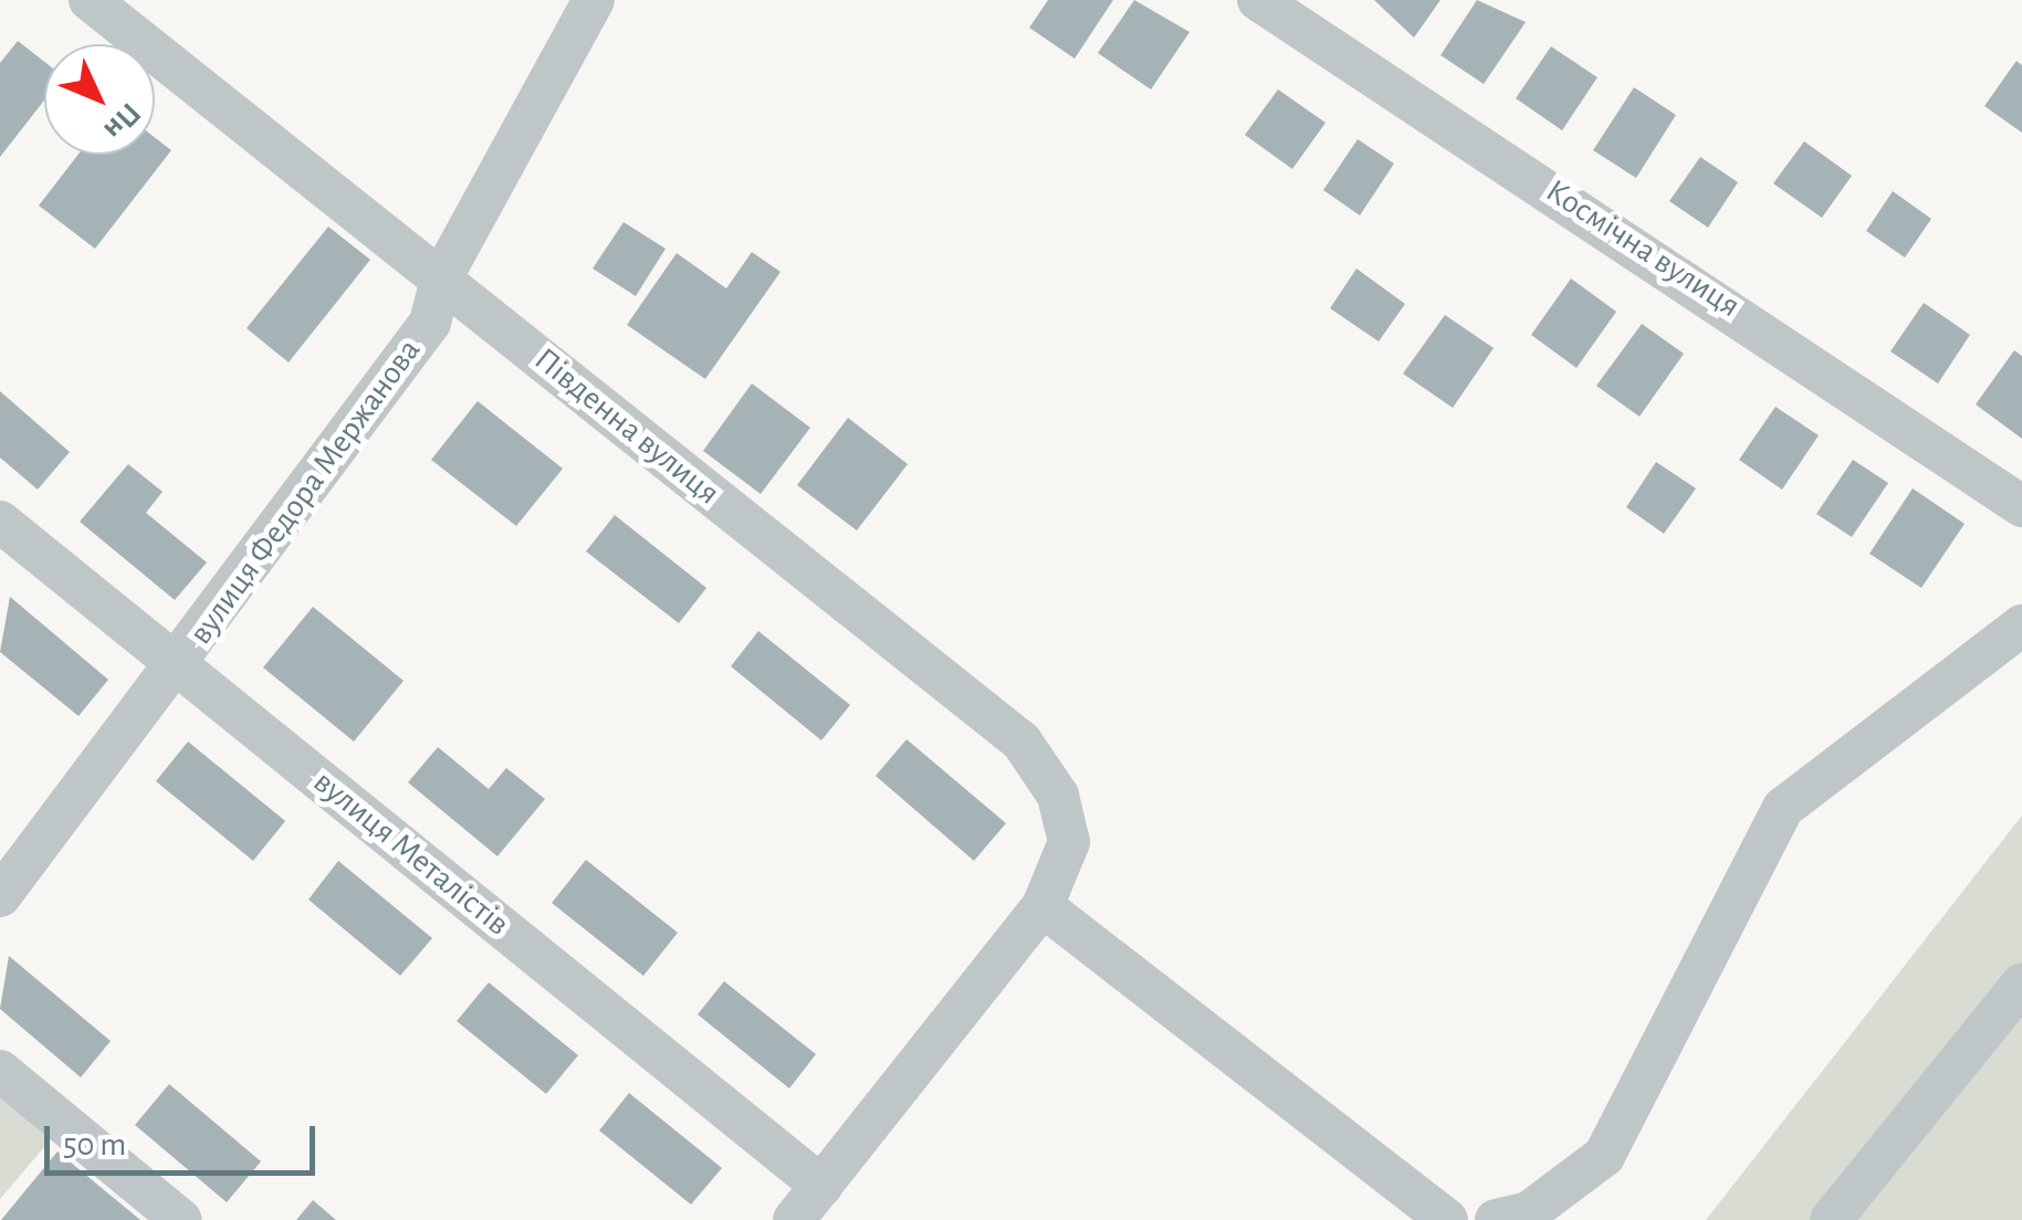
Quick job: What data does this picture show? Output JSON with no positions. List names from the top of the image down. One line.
{"streets":{"street":["Космічна вулиця","Південна вулиця","вулиця Федора Мержанова","вулиця Металістів"]},"crossings":[["Південна вулиця","вулиця Федора Мержанова"],["Південна вулиця","вулиця Металістів"],["вулиця Федора Мержанова","вулиця Металістів"]],"scale_bar":"50 m","north":"bottom right"}
